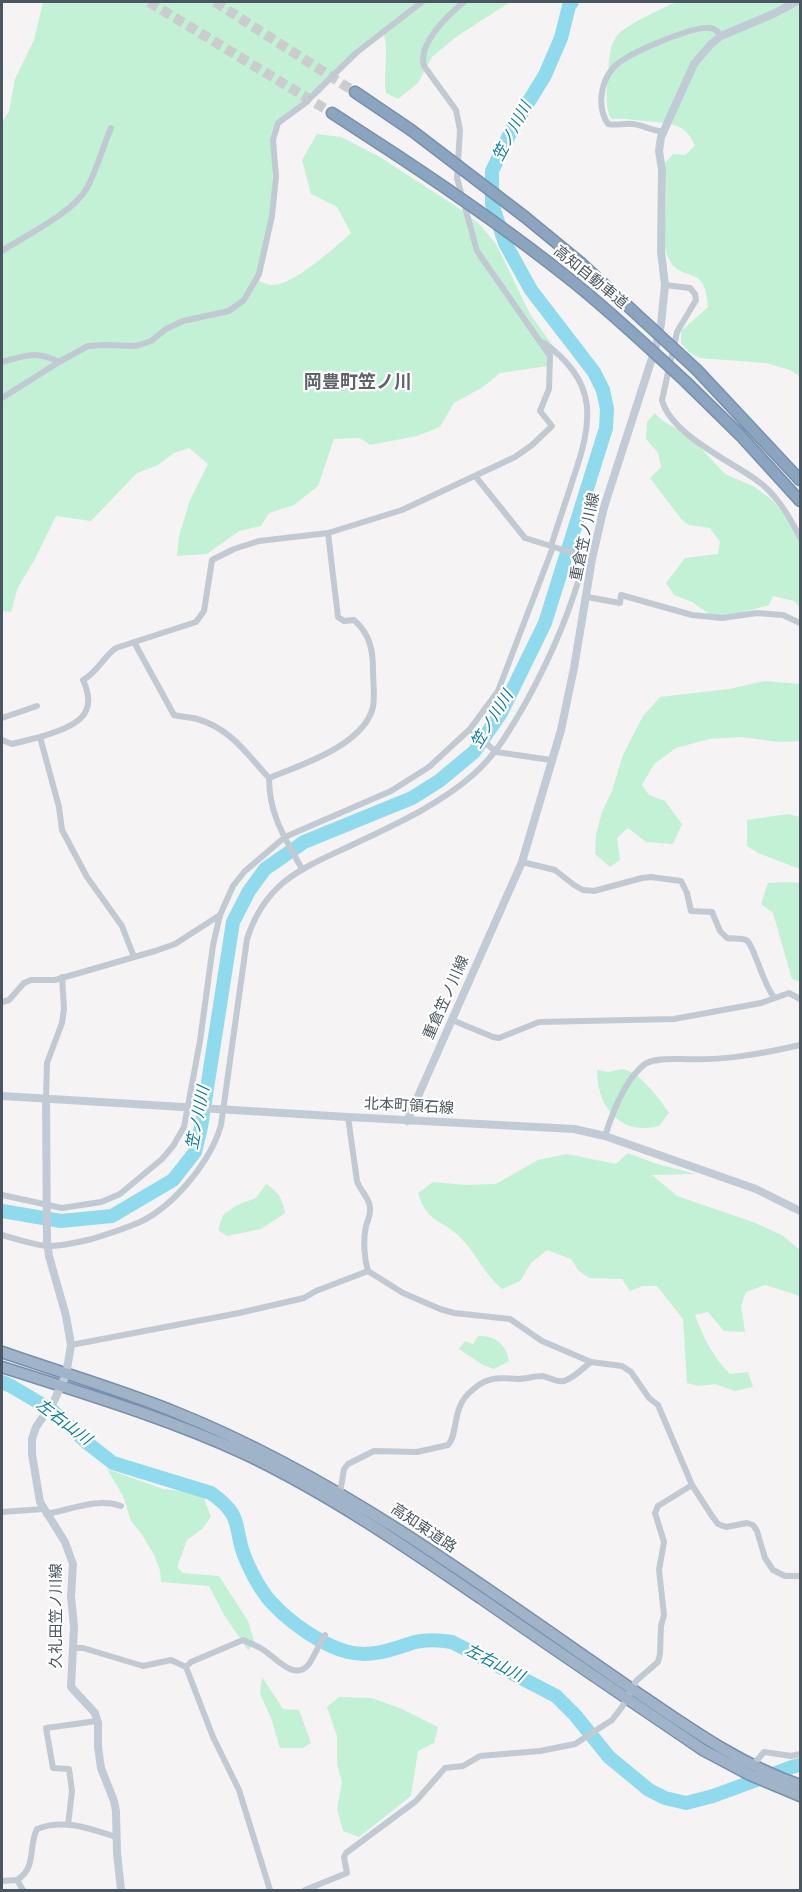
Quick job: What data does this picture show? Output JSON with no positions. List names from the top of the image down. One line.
{"streets":{"highway":["高知自動車道","高知東道路"],"main road":["重倉笠ノ川線","北本町領石線","久礼田笠ノ川線"]},"crossings":[["重倉笠ノ川線","北本町領石線"],["北本町領石線","久礼田笠ノ川線"],["高知東道路","久礼田笠ノ川線"]],"districts":["岡豊町笠ノ川"],"water":["笠ノ川川","左右山川"]}
